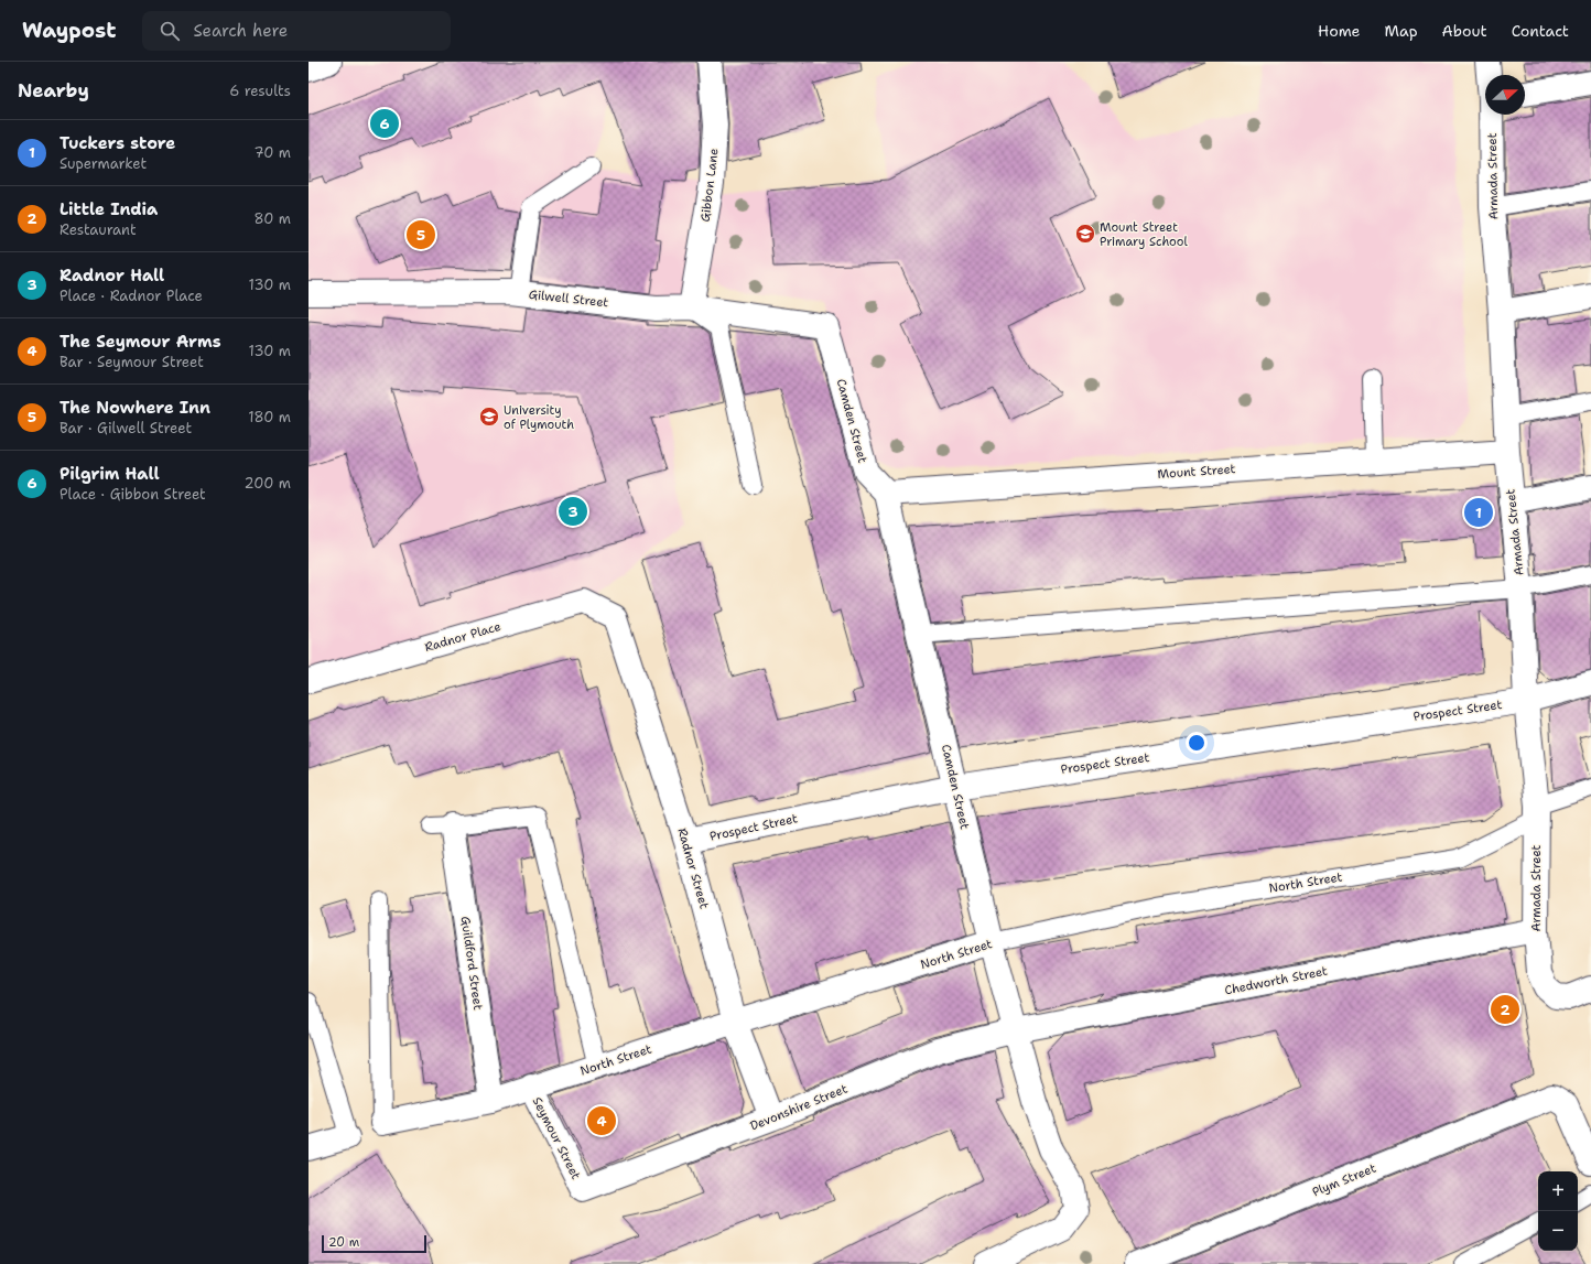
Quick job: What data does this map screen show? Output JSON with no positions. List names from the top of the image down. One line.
{"streets":{"street":["Armada Street","Gibbon Lane","Gilwell Street","Camden Street","Mount Street","Radnor Place","Prospect Street","Radnor Street","North Street","Guildford Street","Chedworth Street","Devonshire Street","Seymour Street","Plym Street"]},"crossings":[["Armada Street","Mount Street"],["Armada Street","Prospect Street"],["Armada Street","North Street"],["Armada Street","Chedworth Street"],["Gibbon Lane","Gilwell Street"],["Gilwell Street","Camden Street"],["Camden Street","Mount Street"],["Camden Street","Prospect Street"],["Camden Street","North Street"],["Camden Street","Chedworth Street"],["Camden Street","Devonshire Street"],["Radnor Place","Radnor Street"],["Prospect Street","Radnor Street"],["Radnor Street","North Street"],["Radnor Street","Devonshire Street"],["North Street","Guildford Street"],["North Street","Seymour Street"],["Chedworth Street","Devonshire Street"],["Devonshire Street","Seymour Street"]],"places":{"school or university":["Mount Street Primary School","University of Plymouth"]},"scale_bar":"20 m","north":"right","page":{"header":"Waypost","search":"Search here","nav":["Home","Map","About","Contact"],"heading":["Nearby","6 results"],"pins":["6","5","3","1","2","4"],"list":[{"mark":"1","name":"Tuckers store","note":"Supermarket","value":"70 m"},{"mark":"2","name":"Little India","note":"Restaurant","value":"80 m"},{"mark":"3","name":"Radnor Hall","note":"Place · Radnor Place","value":"130 m"},{"mark":"4","name":"The Seymour Arms","note":"Bar · Seymour Street","value":"130 m"},{"mark":"5","name":"The Nowhere Inn","note":"Bar · Gilwell Street","value":"180 m"},{"mark":"6","name":"Pilgrim Hall","note":"Place · Gibbon Street","value":"200 m"}],"map_buttons":["+","−"],"scale":"20 m"}}
